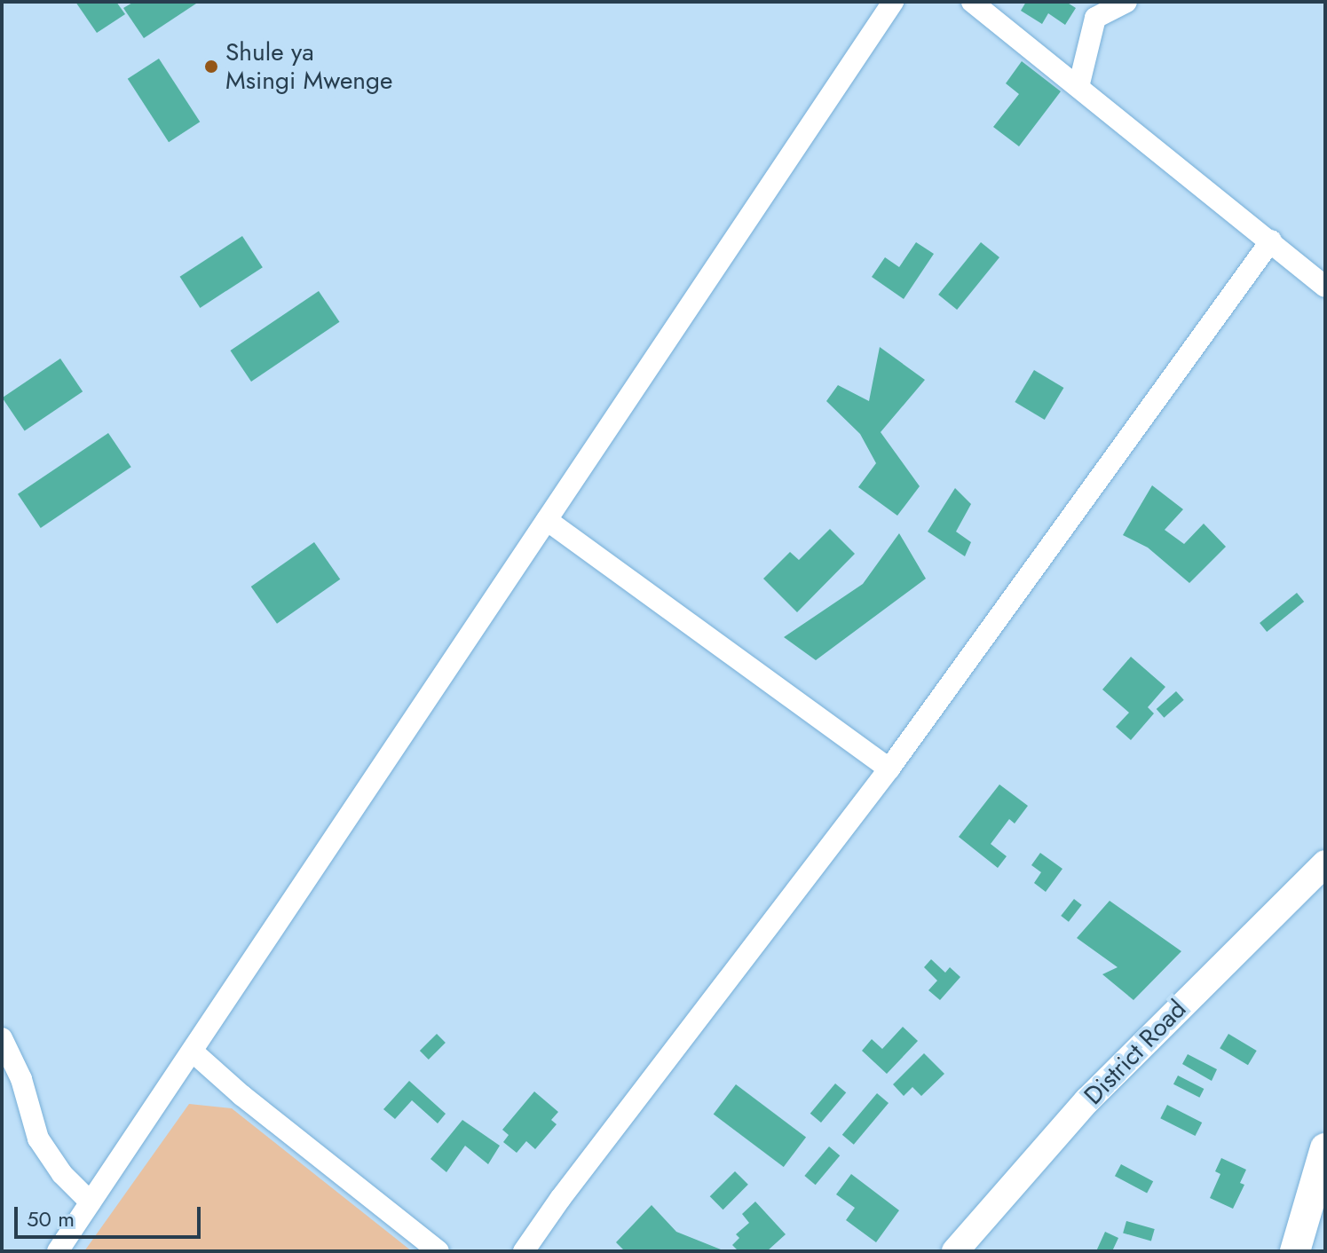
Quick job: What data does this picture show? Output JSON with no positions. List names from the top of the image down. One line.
{"streets":{"street":["District Road"]},"places":["Shule ya Msingi Mwenge"],"scale_bar":"50 m"}
